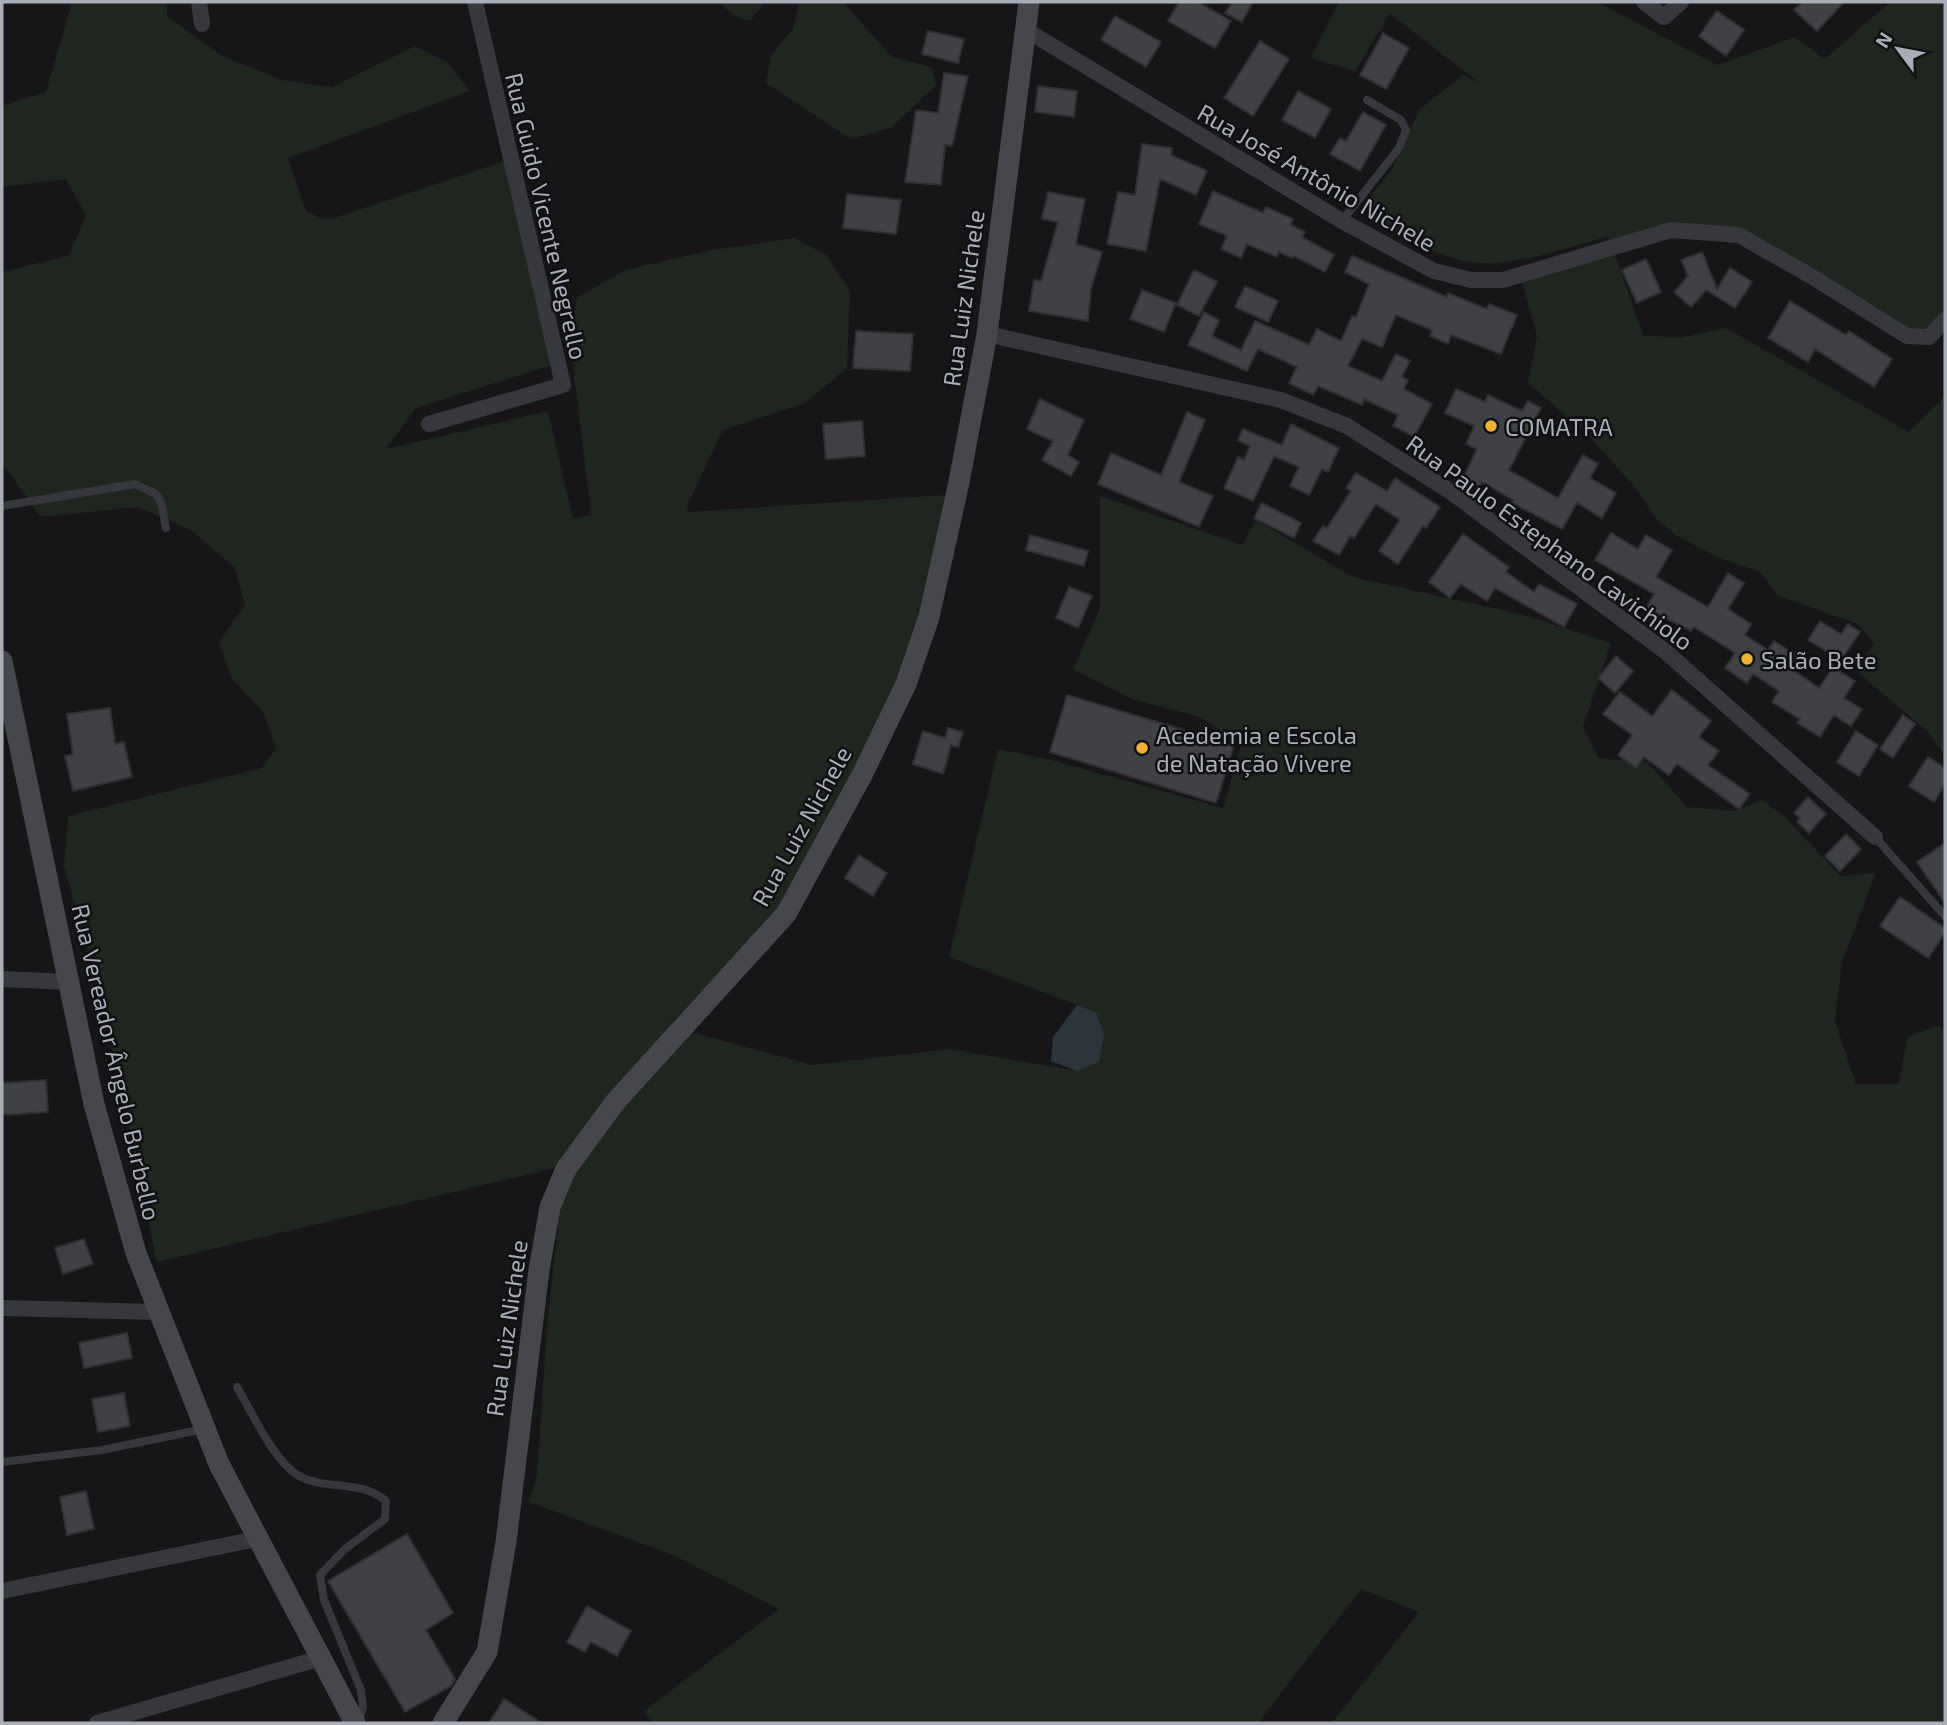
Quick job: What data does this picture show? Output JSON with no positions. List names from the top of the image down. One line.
{"streets":{"street":["Rua José Antônio Nichele","Rua Guido Vicente Negrello","Rua Luiz Nichele","Rua Paulo Estephano Cavichiolo","Rua Vereador Ângelo Burbello"]},"crossings":[["Rua José Antônio Nichele","Rua Luiz Nichele"],["Rua Luiz Nichele","Rua Paulo Estephano Cavichiolo"]],"places":["COMATRA","Salão Bete","Acedemia e Escola de Natação Vivere"],"north":"top left"}
